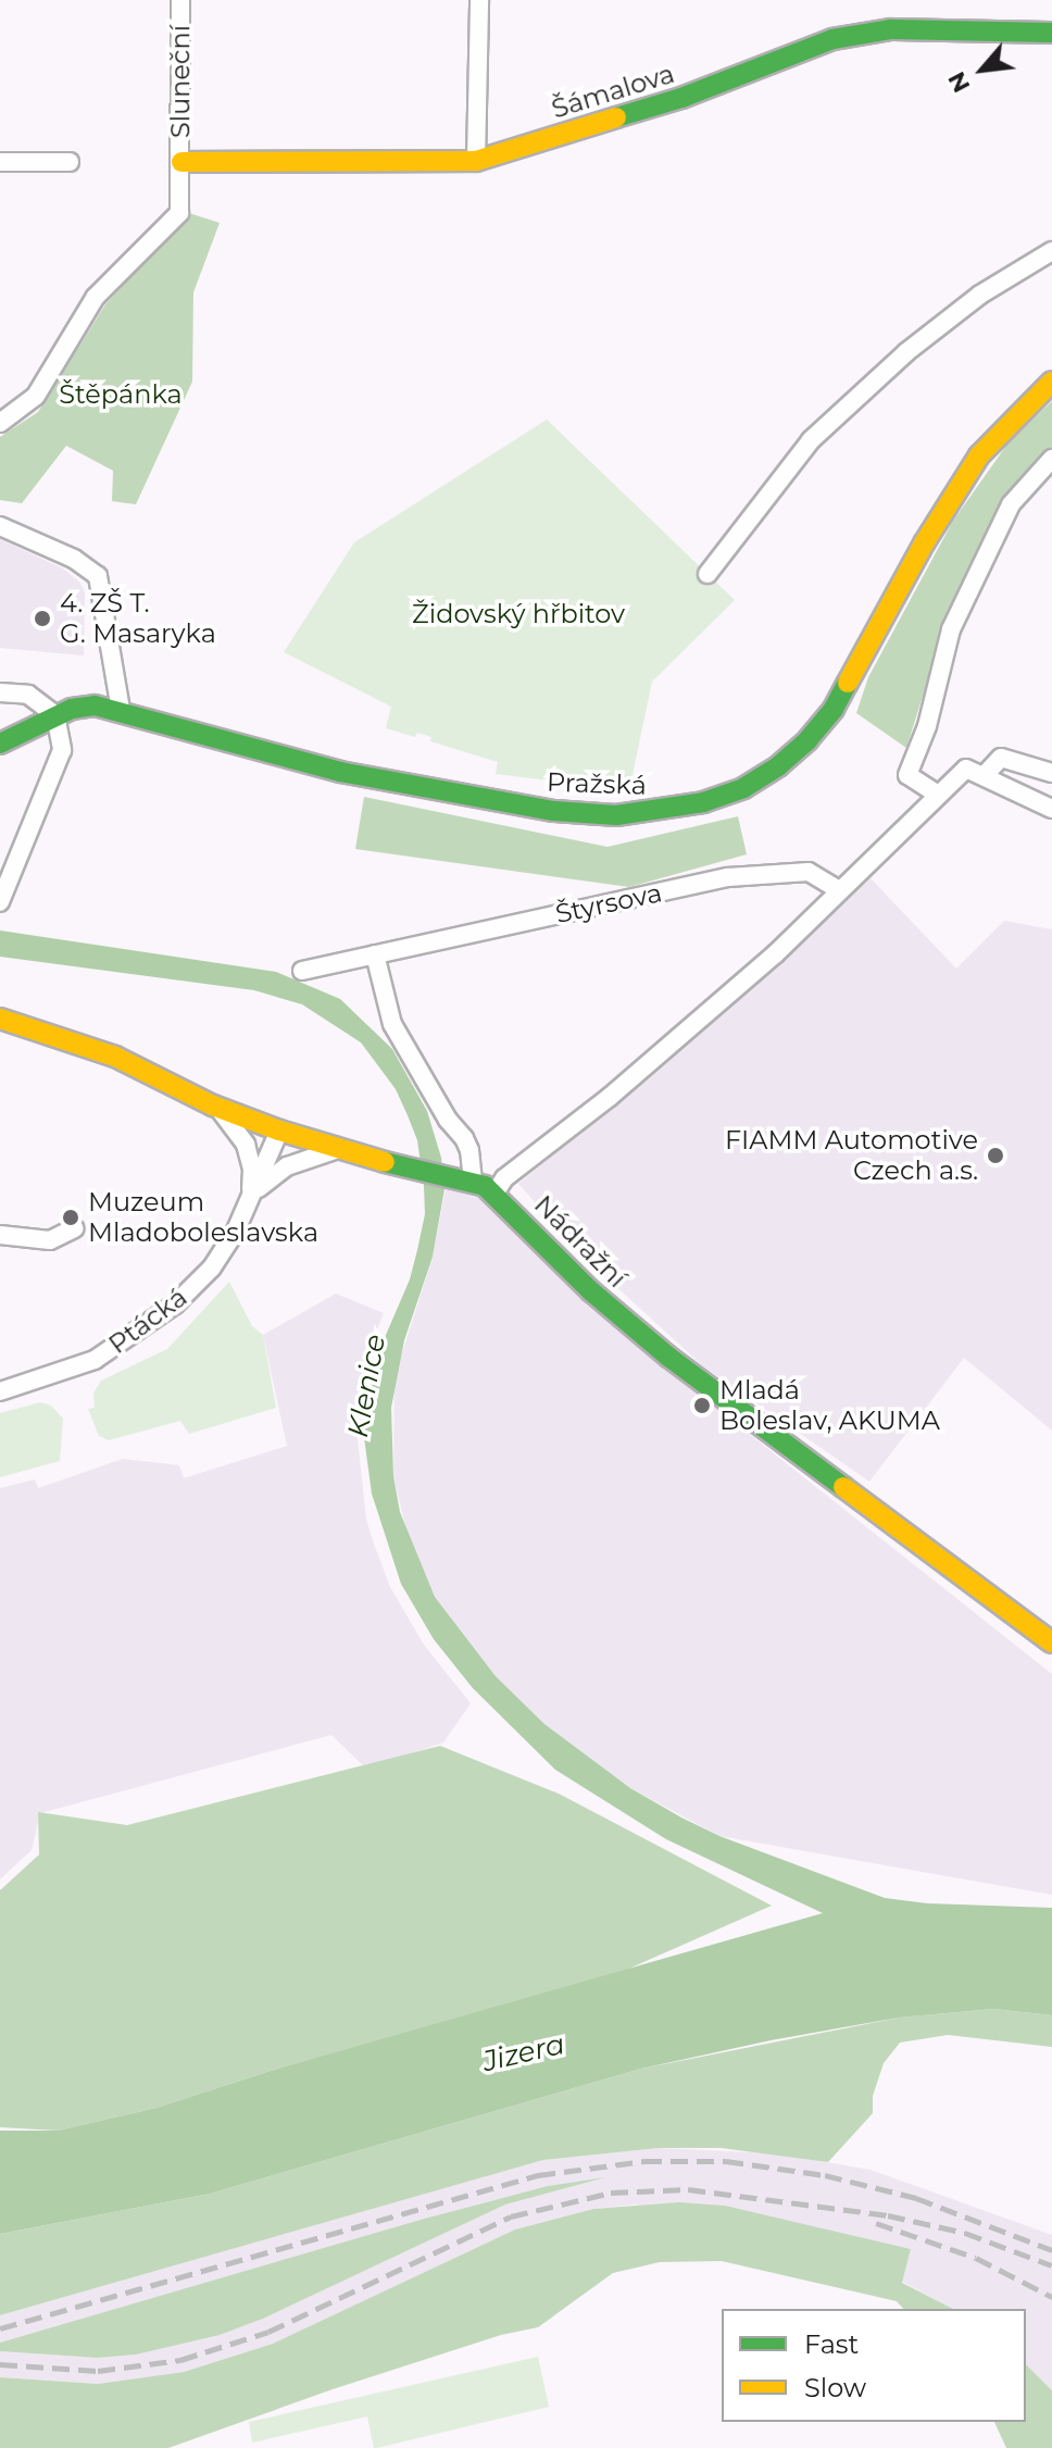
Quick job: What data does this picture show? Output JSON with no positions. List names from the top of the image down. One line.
{"streets":{"street":["Sluneční","Šámalova","Pražská","Štyrsova","Nádražní","Ptácká"]},"crossings":[["Sluneční","Šámalova"],["Nádražní","Ptácká"]],"water":["Klenice","Jizera"],"parks":["Štěpánka","Židovský hřbitov"],"places":["4. ZŠ T. G. Masaryka","FIAMM Automotive Czech a.s.","Muzeum Mladoboleslavska","Mladá Boleslav, AKUMA"],"legend":["Fast","Slow"],"north":"bottom left"}
